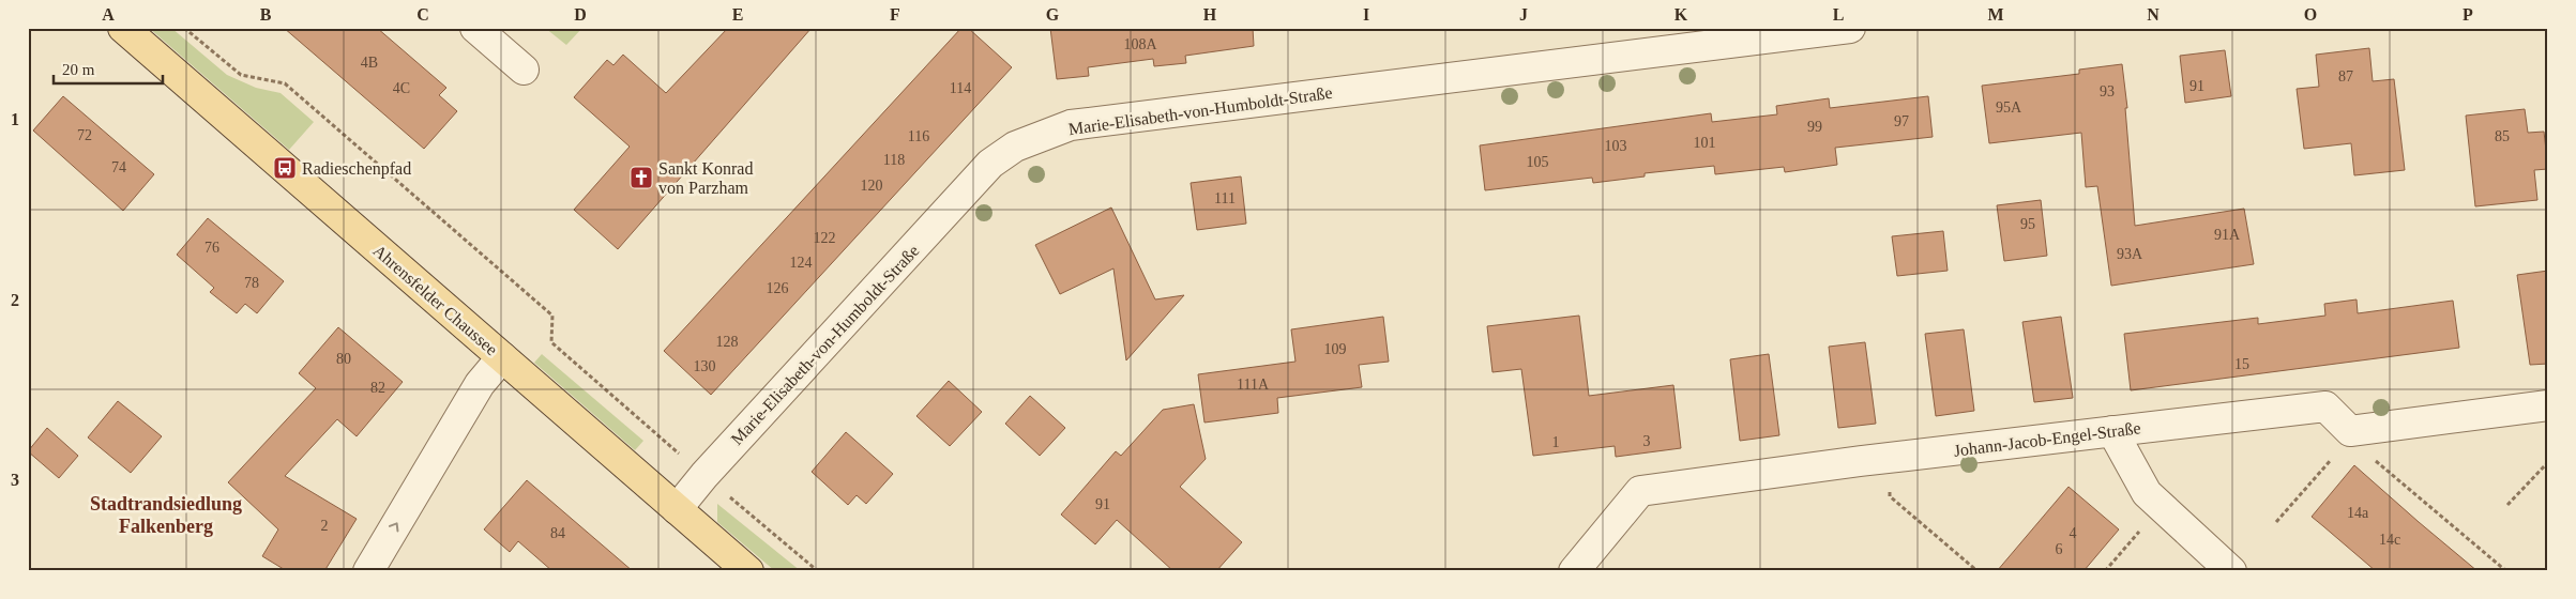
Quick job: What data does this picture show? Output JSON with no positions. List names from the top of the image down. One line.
{"streets":{"main road":["Ahrensfelder Chaussee"],"street":["Marie-Elisabeth-von-Humboldt-Straße","Johann-Jacob-Engel-Straße"]},"crossings":[["Marie-Elisabeth-von-Humboldt-Straße","Ahrensfelder Chaussee"]],"districts":["Stadtrandsiedlung Falkenberg"],"places":{"bus stop":["Radieschenpfad"],"church":["Sankt Konrad von Parzham"]},"house_numbers":["108A","4B","87","91","4C","114","93","95A","97","99","72","116","85","101","103","118","105","74","120","111","95","91A","122","76","93A","124","78","126","128","109","80","15","130","111A","82","3","1","91","14a","2","84","4","14c","6"],"scale_bar":"20 m","grid":{"columns":["A","B","C","D","E","F","G","H","I","J","K","L","M","N","O","P"],"rows":["1","2","3"]}}
